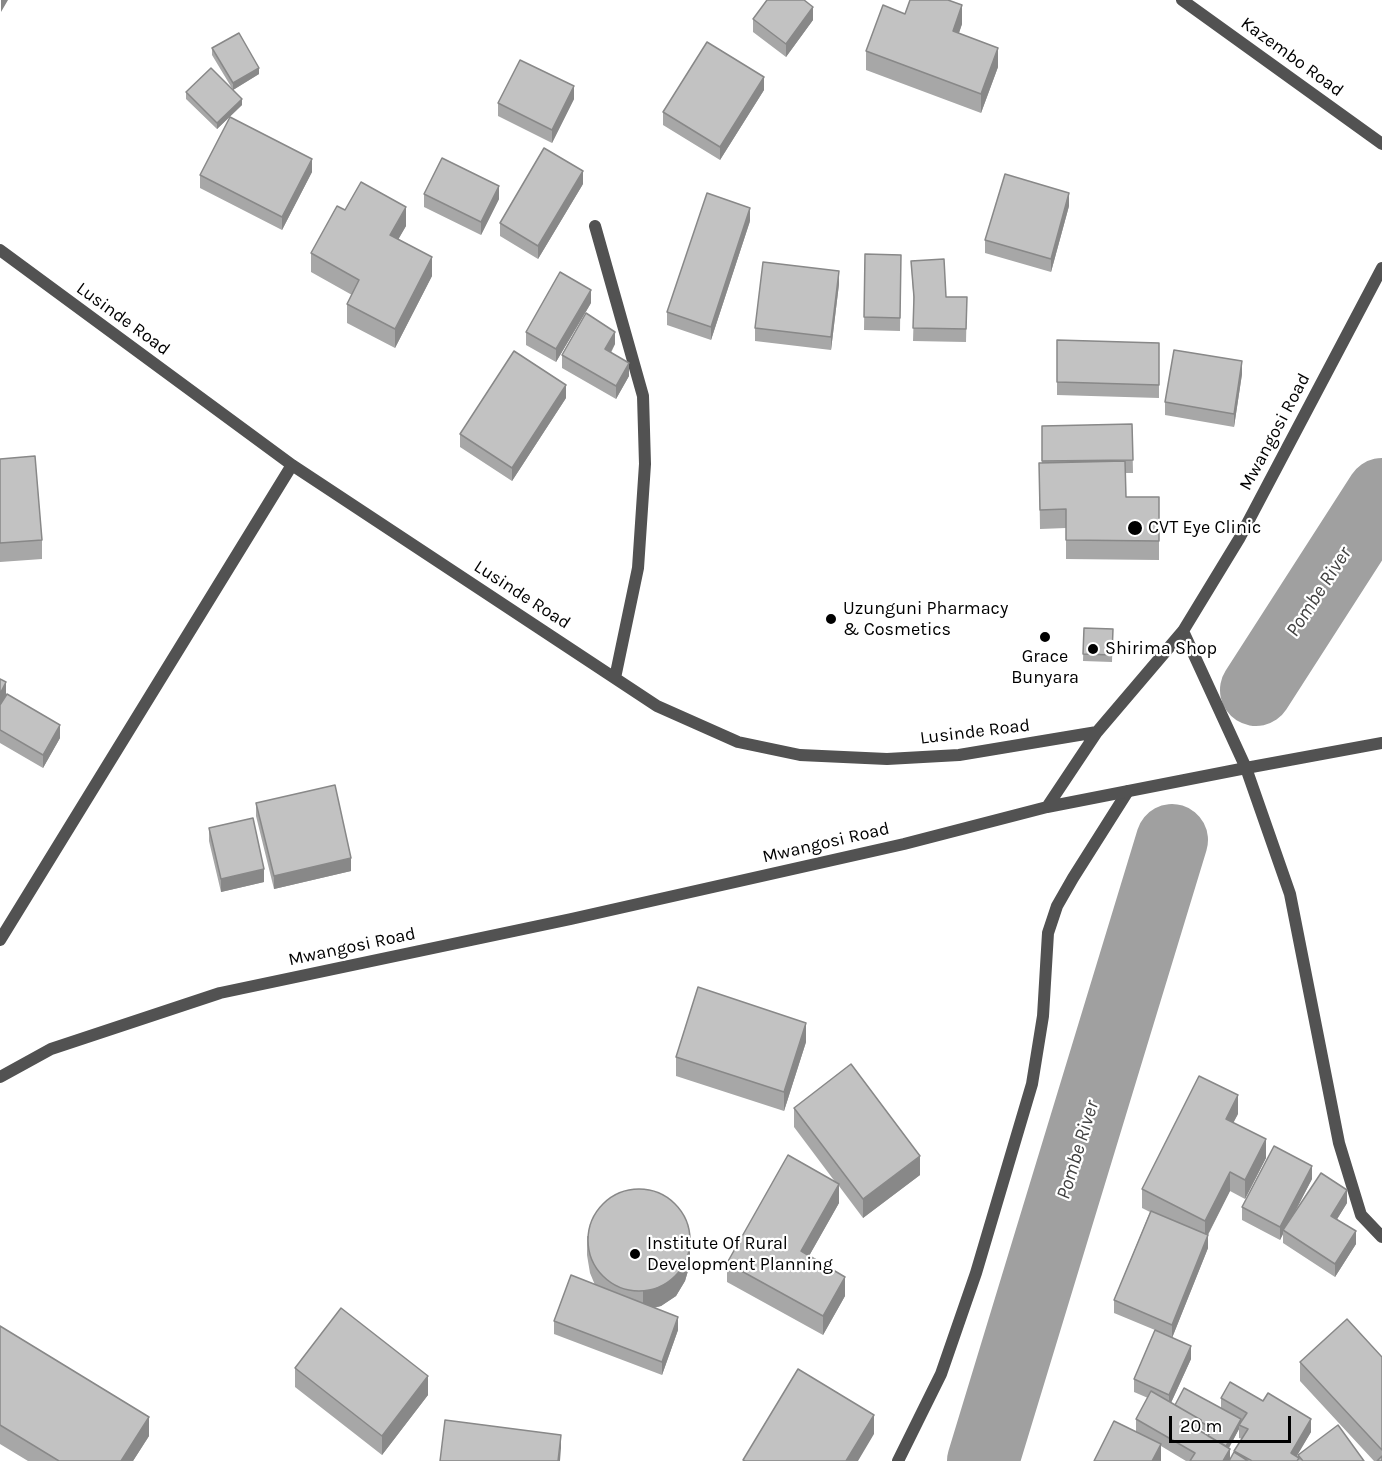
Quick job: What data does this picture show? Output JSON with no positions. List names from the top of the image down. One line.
{"streets":{"street":["Kazembo Road","Lusinde Road","Mwangosi Road"]},"crossings":[["Lusinde Road","Mwangosi Road"]],"water":["Pombe River"],"places":["CVT Eye Clinic","Uzunguni Pharmacy & Cosmetics","Grace Bunyara","Shirima Shop","Institute Of Rural Development Planning"],"scale_bar":"20 m"}
